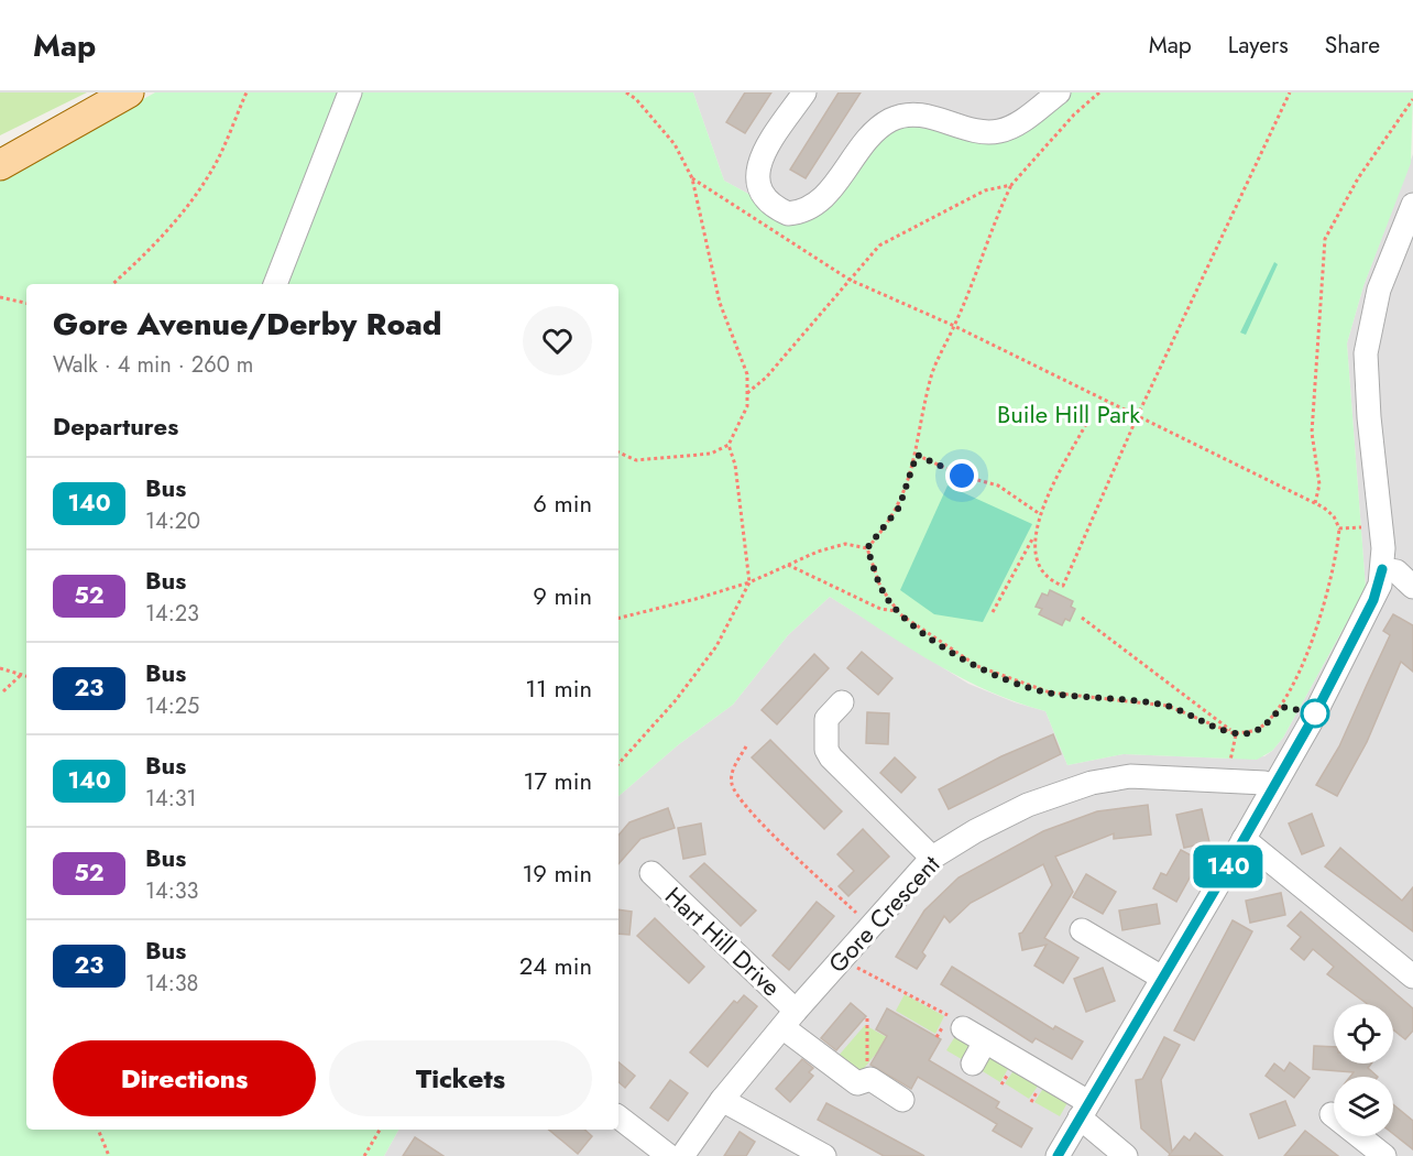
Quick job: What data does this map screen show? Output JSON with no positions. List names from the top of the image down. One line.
{"streets":{"street":["Gore Crescent","Hart Hill Drive"]},"crossings":[["Gore Crescent","Hart Hill Drive"]],"parks":["Buile Hill Park"],"lines":["bus line 140"],"page":{"header":"Map","nav":["Map","Layers","Share"],"on_map":"140","heading":[["Gore Avenue/Derby Road","Walk · 4 min · 260 m"],"Departures"],"list":[{"mark":"140","name":"Bus","note":"14:20","value":"6 min"},{"mark":"52","name":"Bus","note":"14:23","value":"9 min"},{"mark":"23","name":"Bus","note":"14:25","value":"11 min"},{"mark":"140","name":"Bus","note":"14:31","value":"17 min"},{"mark":"52","name":"Bus","note":"14:33","value":"19 min"},{"mark":"23","name":"Bus","note":"14:38","value":"24 min"}],"buttons":["Directions","Tickets"]}}
